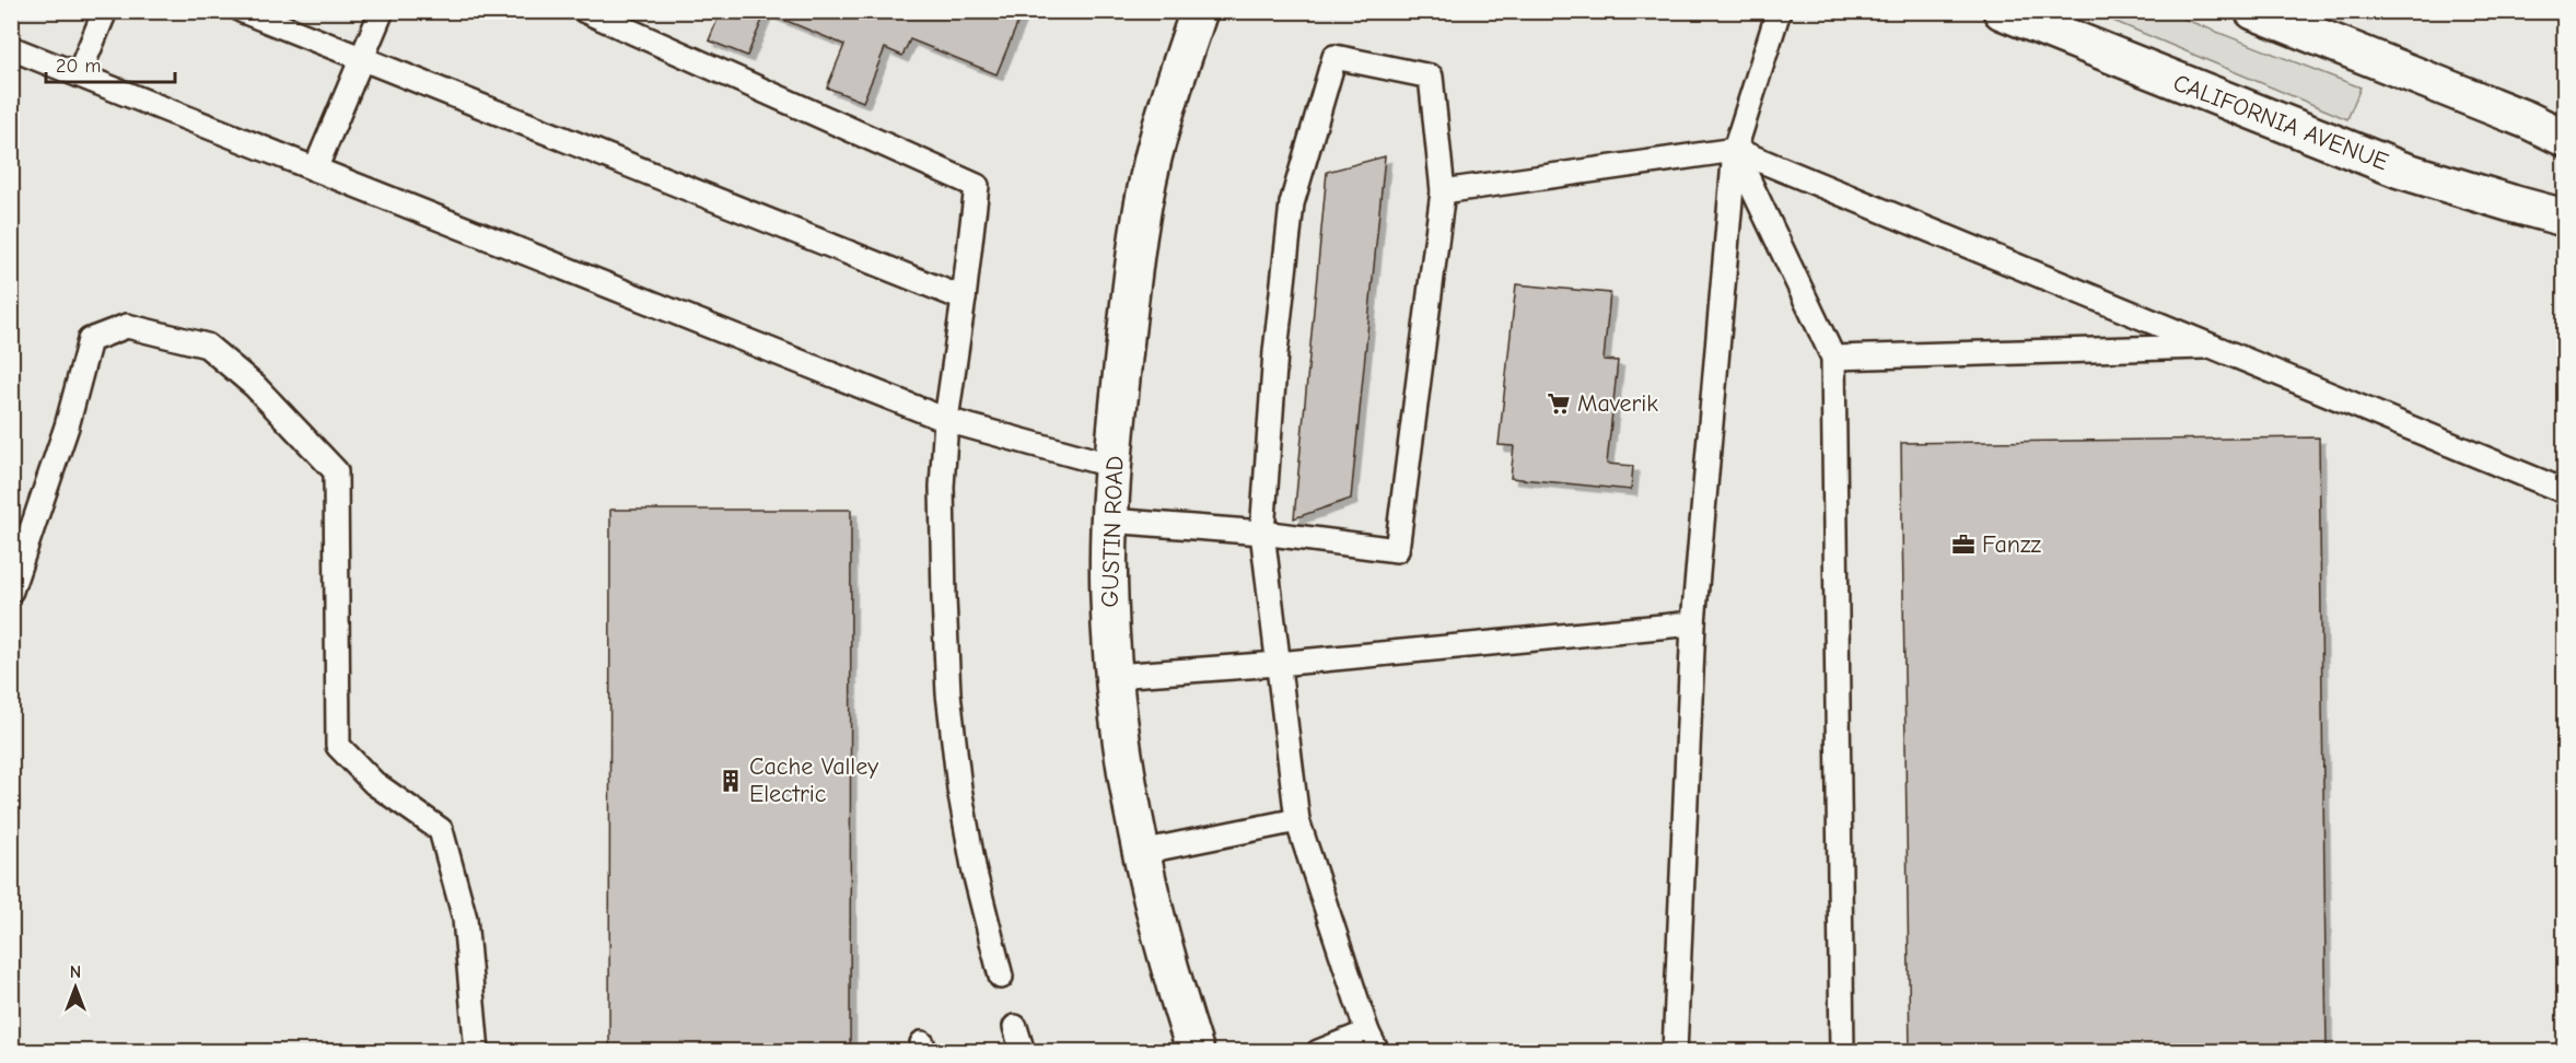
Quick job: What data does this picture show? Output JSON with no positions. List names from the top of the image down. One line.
{"streets":{"street":["CALIFORNIA AVENUE","GUSTIN ROAD"]},"places":{"supermarket":["Maverik"],"office":["Fanzz"],"building":["Cache Valley Electric"]},"scale_bar":"20 m","north":"top"}
